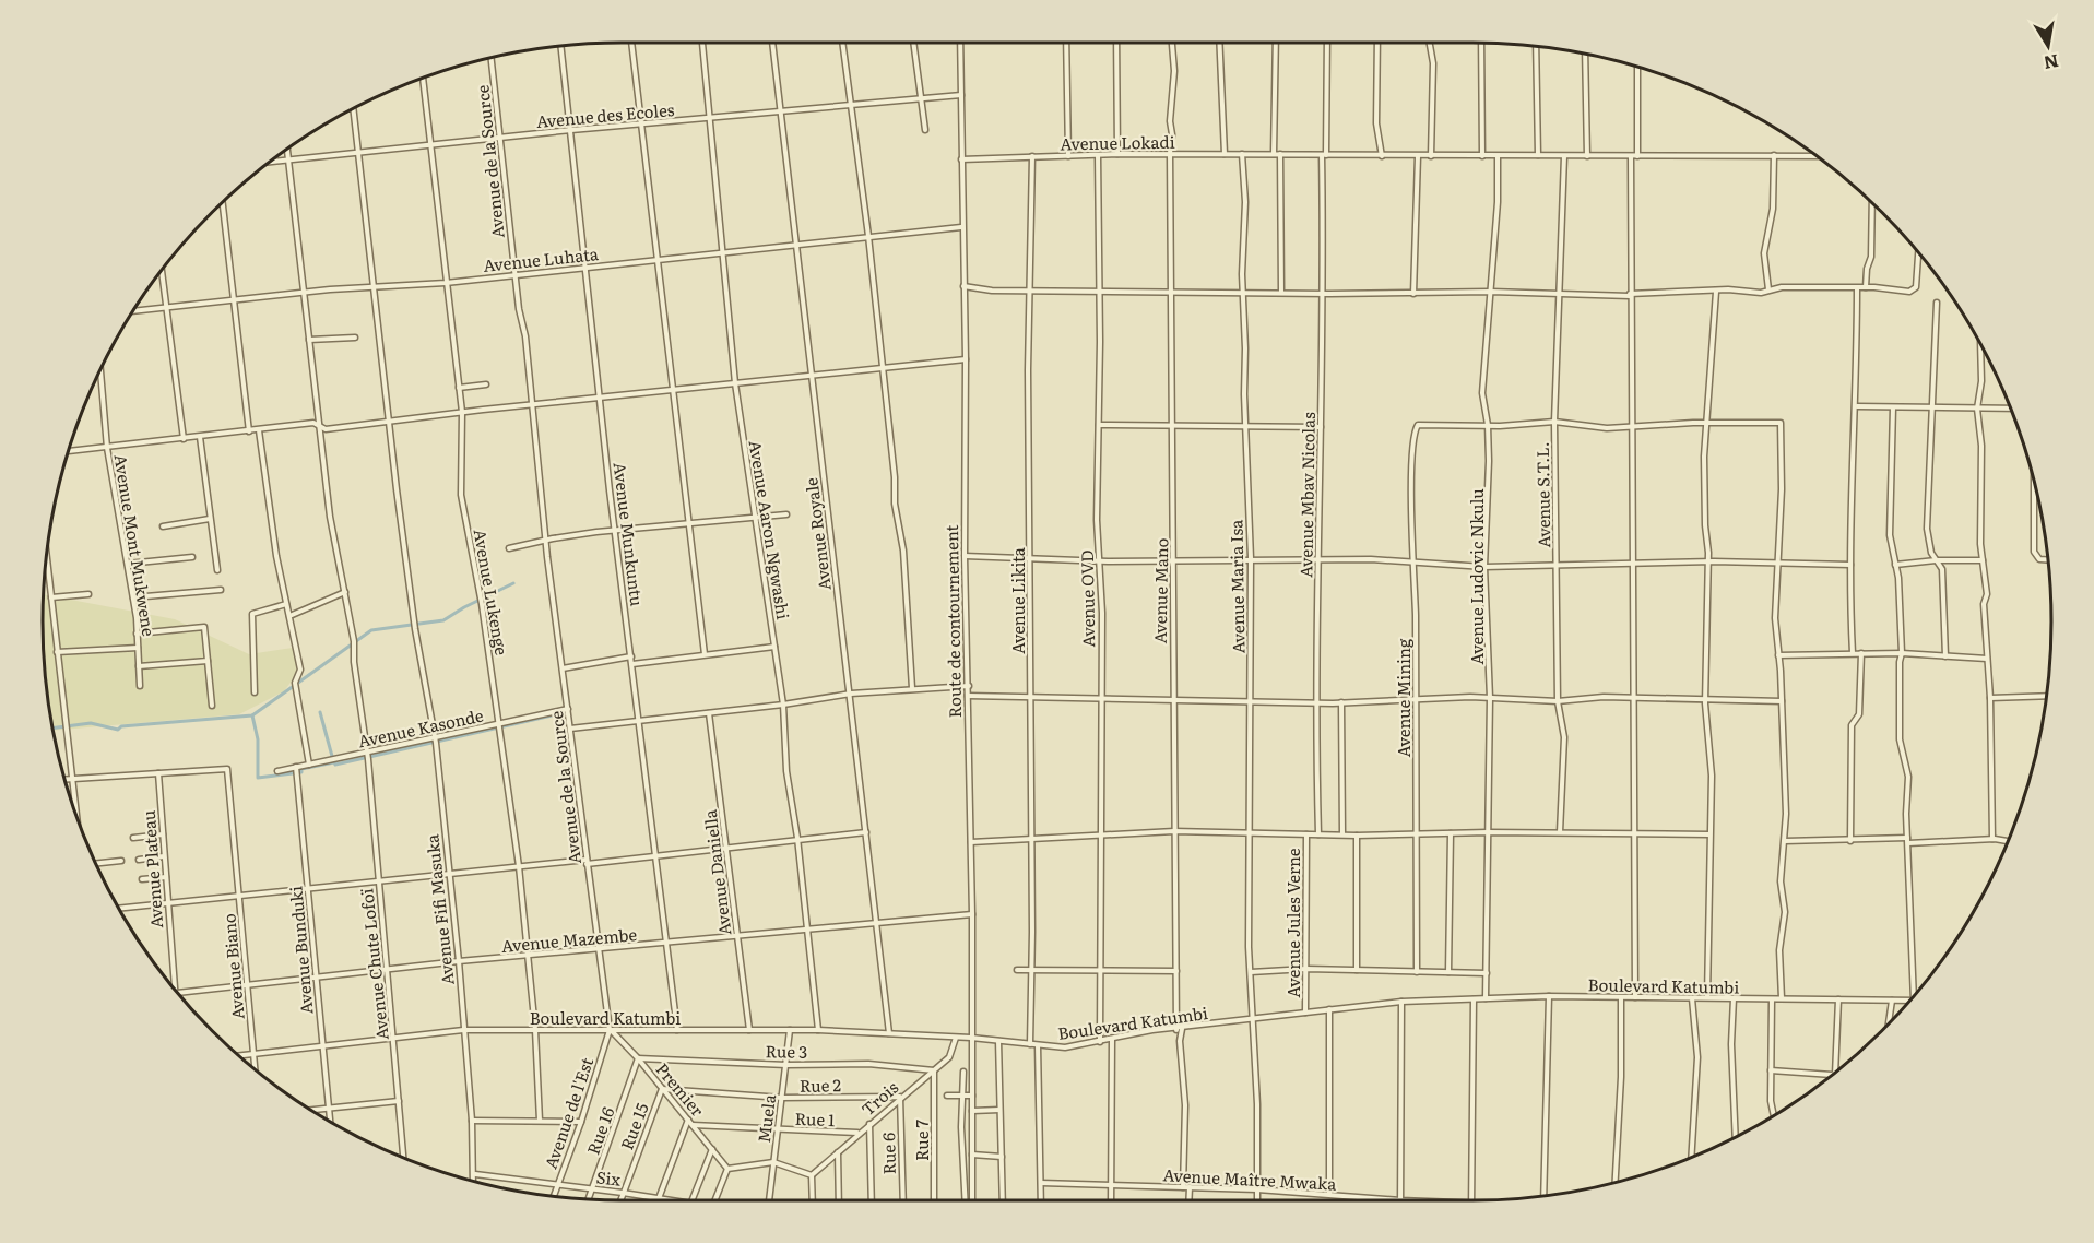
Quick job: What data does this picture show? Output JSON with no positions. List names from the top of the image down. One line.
{"streets":{"street":["Avenue des Ecoles","Avenue Lokadi","Avenue de la Source","Avenue Luhata","Avenue Mbav Nicolas","Avenue S.T.L.","Avenue Aaron Ngwashi","Avenue Munkuntu","Avenue Royale","Avenue Mont Mukwene","Avenue Ludovic Nkulu","Avenue Maria Isa","Avenue Mano","Avenue Lukenge","Avenue OVD","Avenue Likita","Route de contournement","Avenue Mining","Avenue Kasonde","Avenue Plateau","Avenue Daniella","Avenue Fifi Masuka","Avenue Jules Verne","Avenue Mazembe","Avenue Bunduki","Avenue Chute Lofoï","Avenue Biano","Boulevard Katumbi","Rue 3","Rue 2","Premier","Trois","Avenue de l'Est","Muela","Rue 1","Rue 15","Rue 16","Rue 7","Rue 6","Six","Avenue Maître Mwaka"]},"crossings":[["Avenue des Ecoles","Avenue de la Source"],["Avenue des Ecoles","Avenue Aaron Ngwashi"],["Avenue des Ecoles","Avenue Munkuntu"],["Avenue des Ecoles","Avenue Royale"],["Avenue des Ecoles","Avenue Lukenge"],["Avenue des Ecoles","Route de contournement"],["Avenue des Ecoles","Avenue Fifi Masuka"],["Avenue des Ecoles","Avenue Chute Lofoï"],["Avenue Lokadi","Avenue Mbav Nicolas"],["Avenue Lokadi","Avenue S.T.L."],["Avenue Lokadi","Avenue Ludovic Nkulu"],["Avenue Lokadi","Avenue Maria Isa"],["Avenue Lokadi","Avenue Mano"],["Avenue Lokadi","Avenue OVD"],["Avenue Lokadi","Avenue Likita"],["Avenue Lokadi","Route de contournement"],["Avenue de la Source","Avenue Luhata"],["Avenue de la Source","Avenue Kasonde"],["Avenue de la Source","Avenue Mazembe"],["Avenue de la Source","Boulevard Katumbi"],["Avenue de la Source","Premier"],["Avenue de la Source","Avenue de l'Est"],["Avenue Luhata","Avenue Aaron Ngwashi"],["Avenue Luhata","Avenue Munkuntu"],["Avenue Luhata","Avenue Royale"],["Avenue Luhata","Avenue Lukenge"],["Avenue Luhata","Route de contournement"],["Avenue Luhata","Avenue Fifi Masuka"],["Avenue Luhata","Avenue Chute Lofoï"],["Avenue Aaron Ngwashi","Avenue Mazembe"],["Avenue Aaron Ngwashi","Boulevard Katumbi"],["Avenue Munkuntu","Avenue Mazembe"],["Avenue Munkuntu","Boulevard Katumbi"],["Avenue Royale","Avenue Mazembe"],["Avenue Royale","Boulevard Katumbi"],["Avenue Ludovic Nkulu","Avenue Mining"],["Avenue Ludovic Nkulu","Boulevard Katumbi"],["Avenue Maria Isa","Boulevard Katumbi"],["Avenue Maria Isa","Avenue Maître Mwaka"],["Avenue Mano","Boulevard Katumbi"],["Avenue Mano","Avenue Maître Mwaka"],["Avenue Lukenge","Avenue Kasonde"],["Avenue Lukenge","Avenue Mazembe"],["Avenue Lukenge","Boulevard Katumbi"],["Avenue OVD","Boulevard Katumbi"],["Avenue Likita","Boulevard Katumbi"],["Route de contournement","Avenue Mazembe"],["Route de contournement","Boulevard Katumbi"],["Avenue Kasonde","Avenue Fifi Masuka"],["Avenue Kasonde","Avenue Bunduki"],["Avenue Kasonde","Avenue Chute Lofoï"],["Avenue Plateau","Avenue Biano"],["Avenue Daniella","Avenue Mazembe"],["Avenue Daniella","Boulevard Katumbi"],["Avenue Fifi Masuka","Avenue Mazembe"],["Avenue Fifi Masuka","Boulevard Katumbi"],["Avenue Fifi Masuka","Six"],["Avenue Jules Verne","Boulevard Katumbi"],["Avenue Mazembe","Avenue Bunduki"],["Avenue Mazembe","Avenue Chute Lofoï"],["Avenue Mazembe","Avenue Biano"],["Avenue Bunduki","Boulevard Katumbi"],["Avenue Chute Lofoï","Boulevard Katumbi"],["Avenue Biano","Boulevard Katumbi"],["Boulevard Katumbi","Premier"],["Boulevard Katumbi","Trois"],["Boulevard Katumbi","Avenue de l'Est"],["Boulevard Katumbi","Muela"],["Rue 3","Premier"],["Rue 3","Trois"],["Rue 3","Muela"],["Rue 3","Rue 16"],["Rue 3","Rue 7"],["Rue 2","Premier"],["Rue 2","Trois"],["Rue 2","Muela"],["Rue 2","Rue 15"],["Rue 2","Rue 6"],["Premier","Avenue de l'Est"],["Premier","Rue 1"],["Premier","Rue 15"],["Premier","Rue 16"],["Trois","Rue 1"],["Trois","Rue 7"],["Trois","Rue 6"],["Avenue de l'Est","Six"],["Muela","Rue 1"],["Rue 15","Six"],["Rue 16","Six"]],"north":"bottom"}
